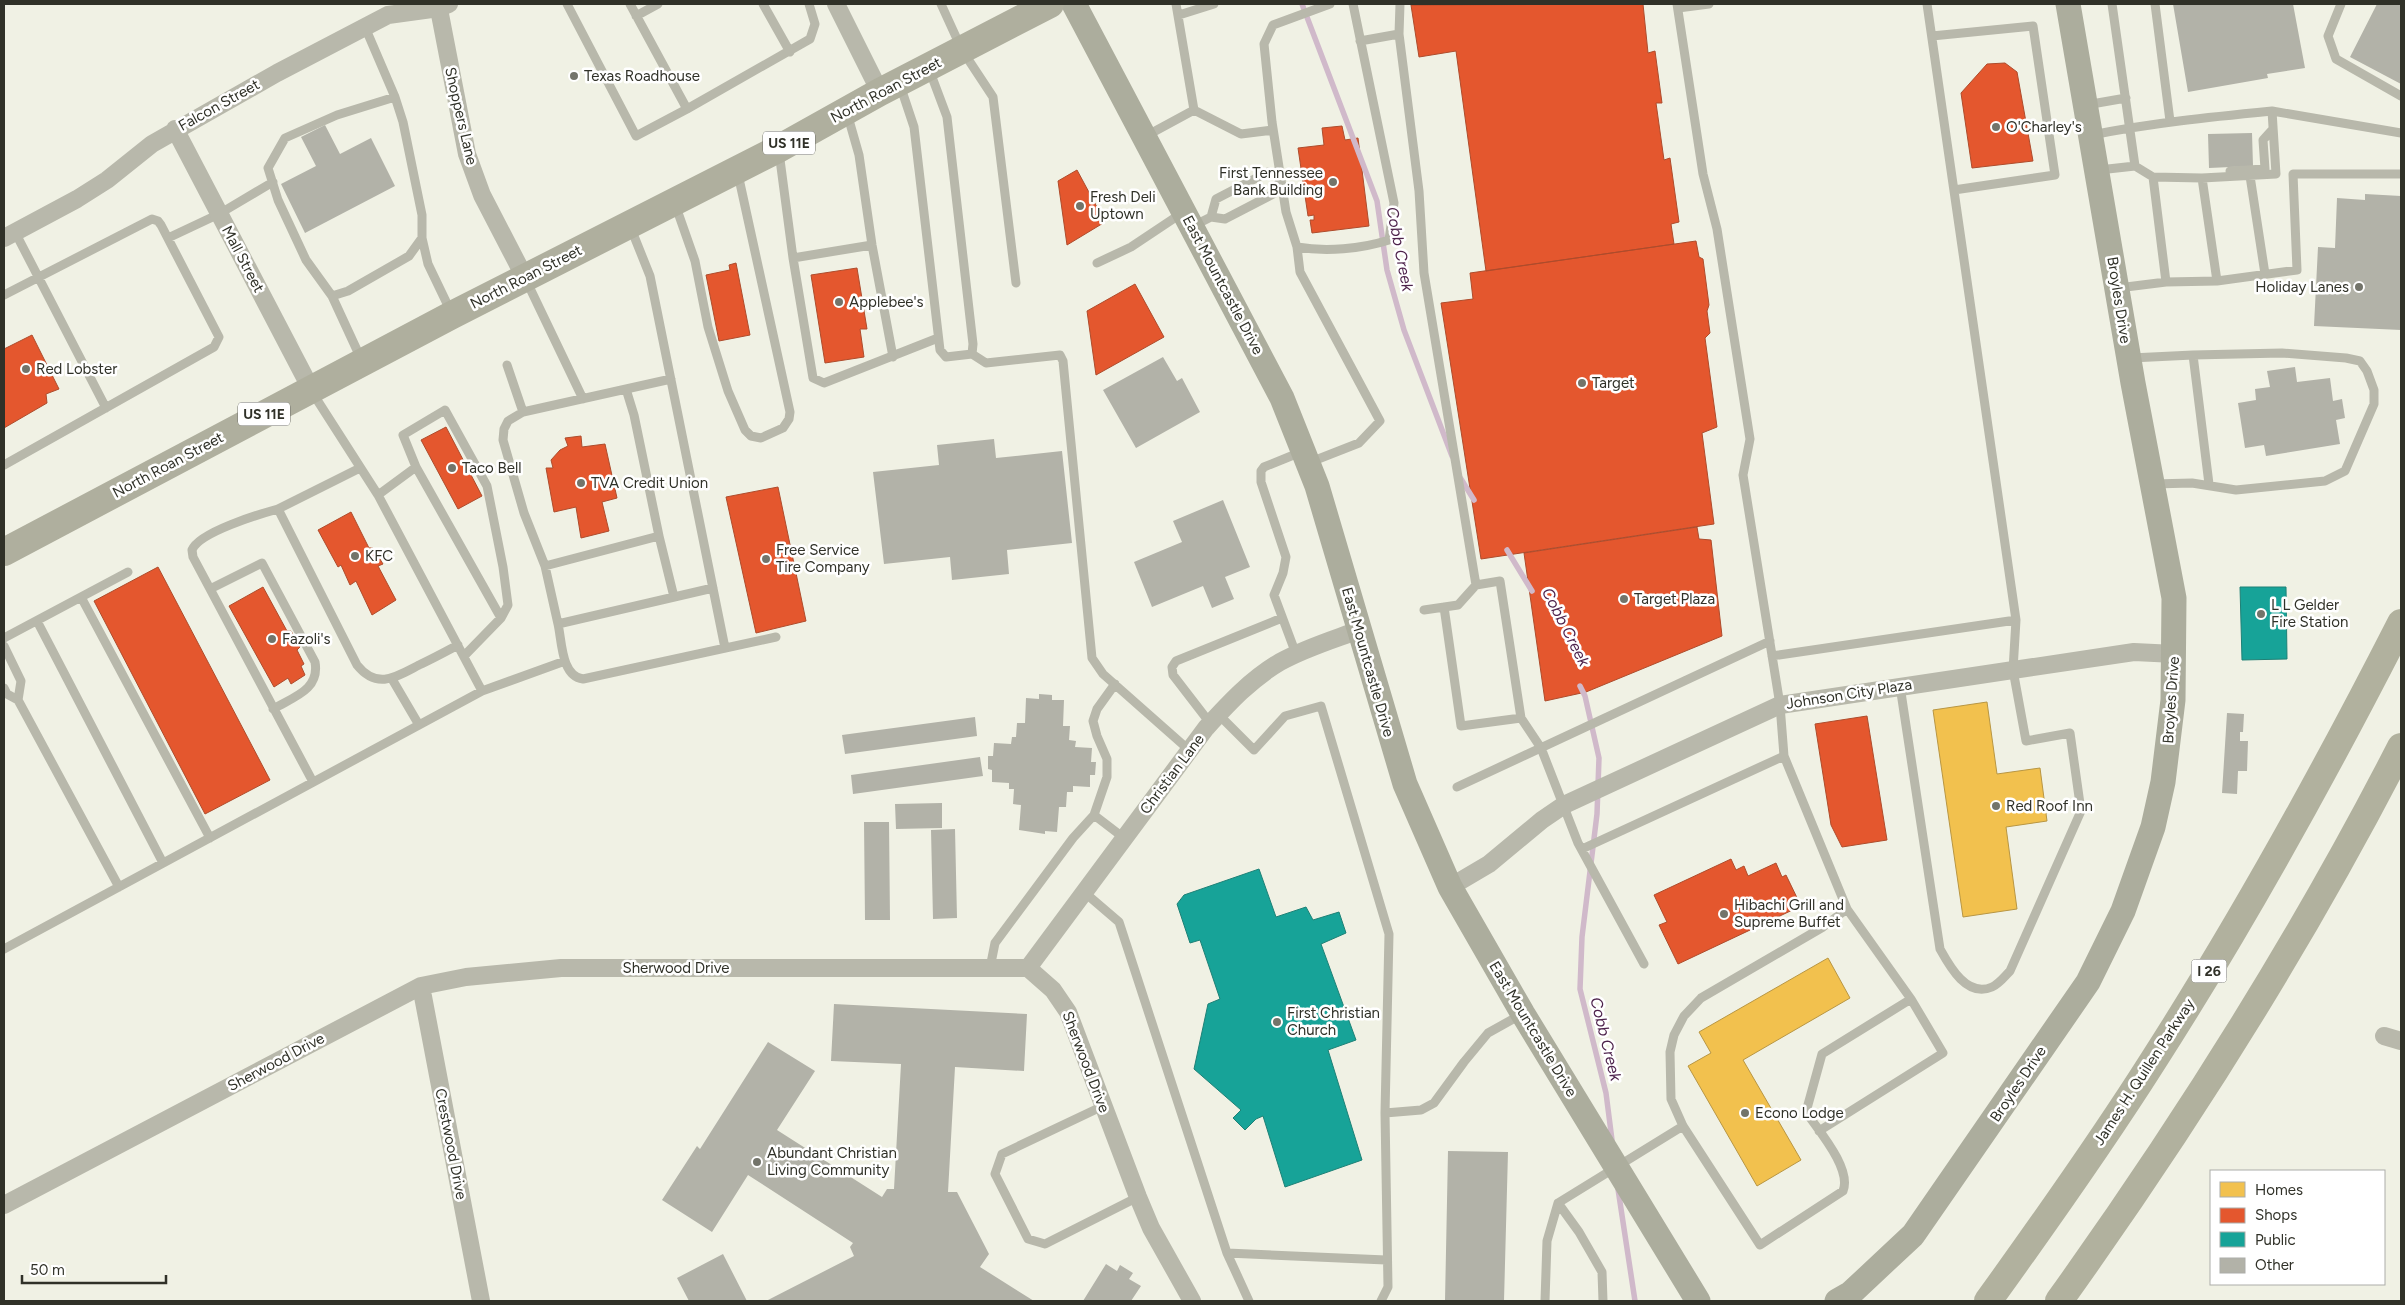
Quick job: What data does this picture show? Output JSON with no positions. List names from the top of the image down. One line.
{"streets":{"highway":["I 26","James H. Quillen Parkway"],"main road":["North Roan Street","US 11E"],"street":["Falcon Street","Shoppers Lane","Mall Street","East Mountcastle Drive","Broyles Drive","Johnson City Plaza","Christian Lane","Sherwood Drive","Crestwood Drive"]},"crossings":[["North Roan Street","Shoppers Lane"],["North Roan Street","Mall Street"],["Falcon Street","Shoppers Lane"],["Falcon Street","Mall Street"],["East Mountcastle Drive","Johnson City Plaza"],["East Mountcastle Drive","Christian Lane"],["Broyles Drive","Johnson City Plaza"],["Christian Lane","Sherwood Drive"],["Sherwood Drive","Crestwood Drive"]],"water":["Cobb Creek"],"places":["Texas Roadhouse","O'Charley's","First Tennessee Bank Building","Fresh Deli Uptown","Holiday Lanes","Applebee's","Red Lobster","Target","Taco Bell","TVA Credit Union","KFC","Free Service Tire Company","Target Plaza","L L Gelder Fire Station","Fazoli's","Red Roof Inn","Hibachi Grill and Supreme Buffet","First Christian Church","Econo Lodge","Abundant Christian Living Community"],"legend":["Homes","Shops","Public","Other"],"scale_bar":"50 m"}
